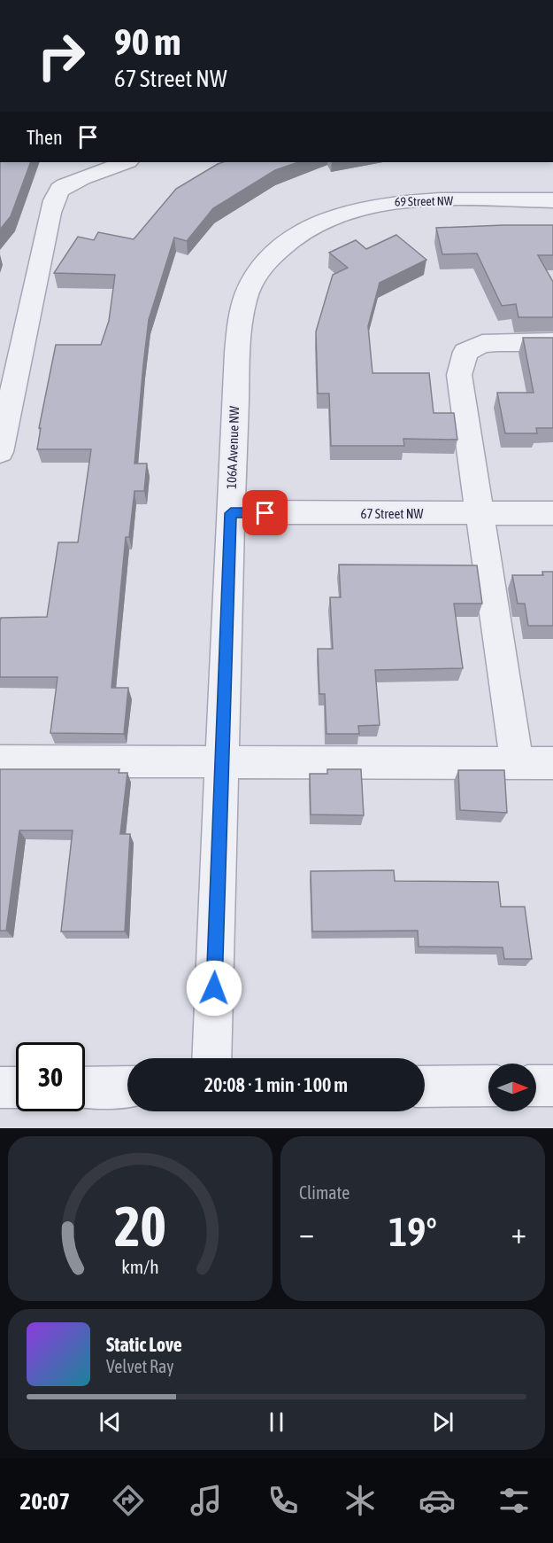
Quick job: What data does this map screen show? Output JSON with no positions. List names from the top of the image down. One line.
{"streets":{"street":["69 Street NW","106A Avenue NW","67 Street NW"]},"crossings":[["69 Street NW","106A Avenue NW"],["106A Avenue NW","67 Street NW"]],"north":"right","page":{"turn":["90 m","67 Street NW"],"then":"Then","limit":"30","trip":"20:08 · 1 min · 100 m","tile":"Climate","heat":["−","19°","+"],"song":["Static Love","Velvet Ray"],"tabs":"20:07","gauge":["20","km/h"]}}
